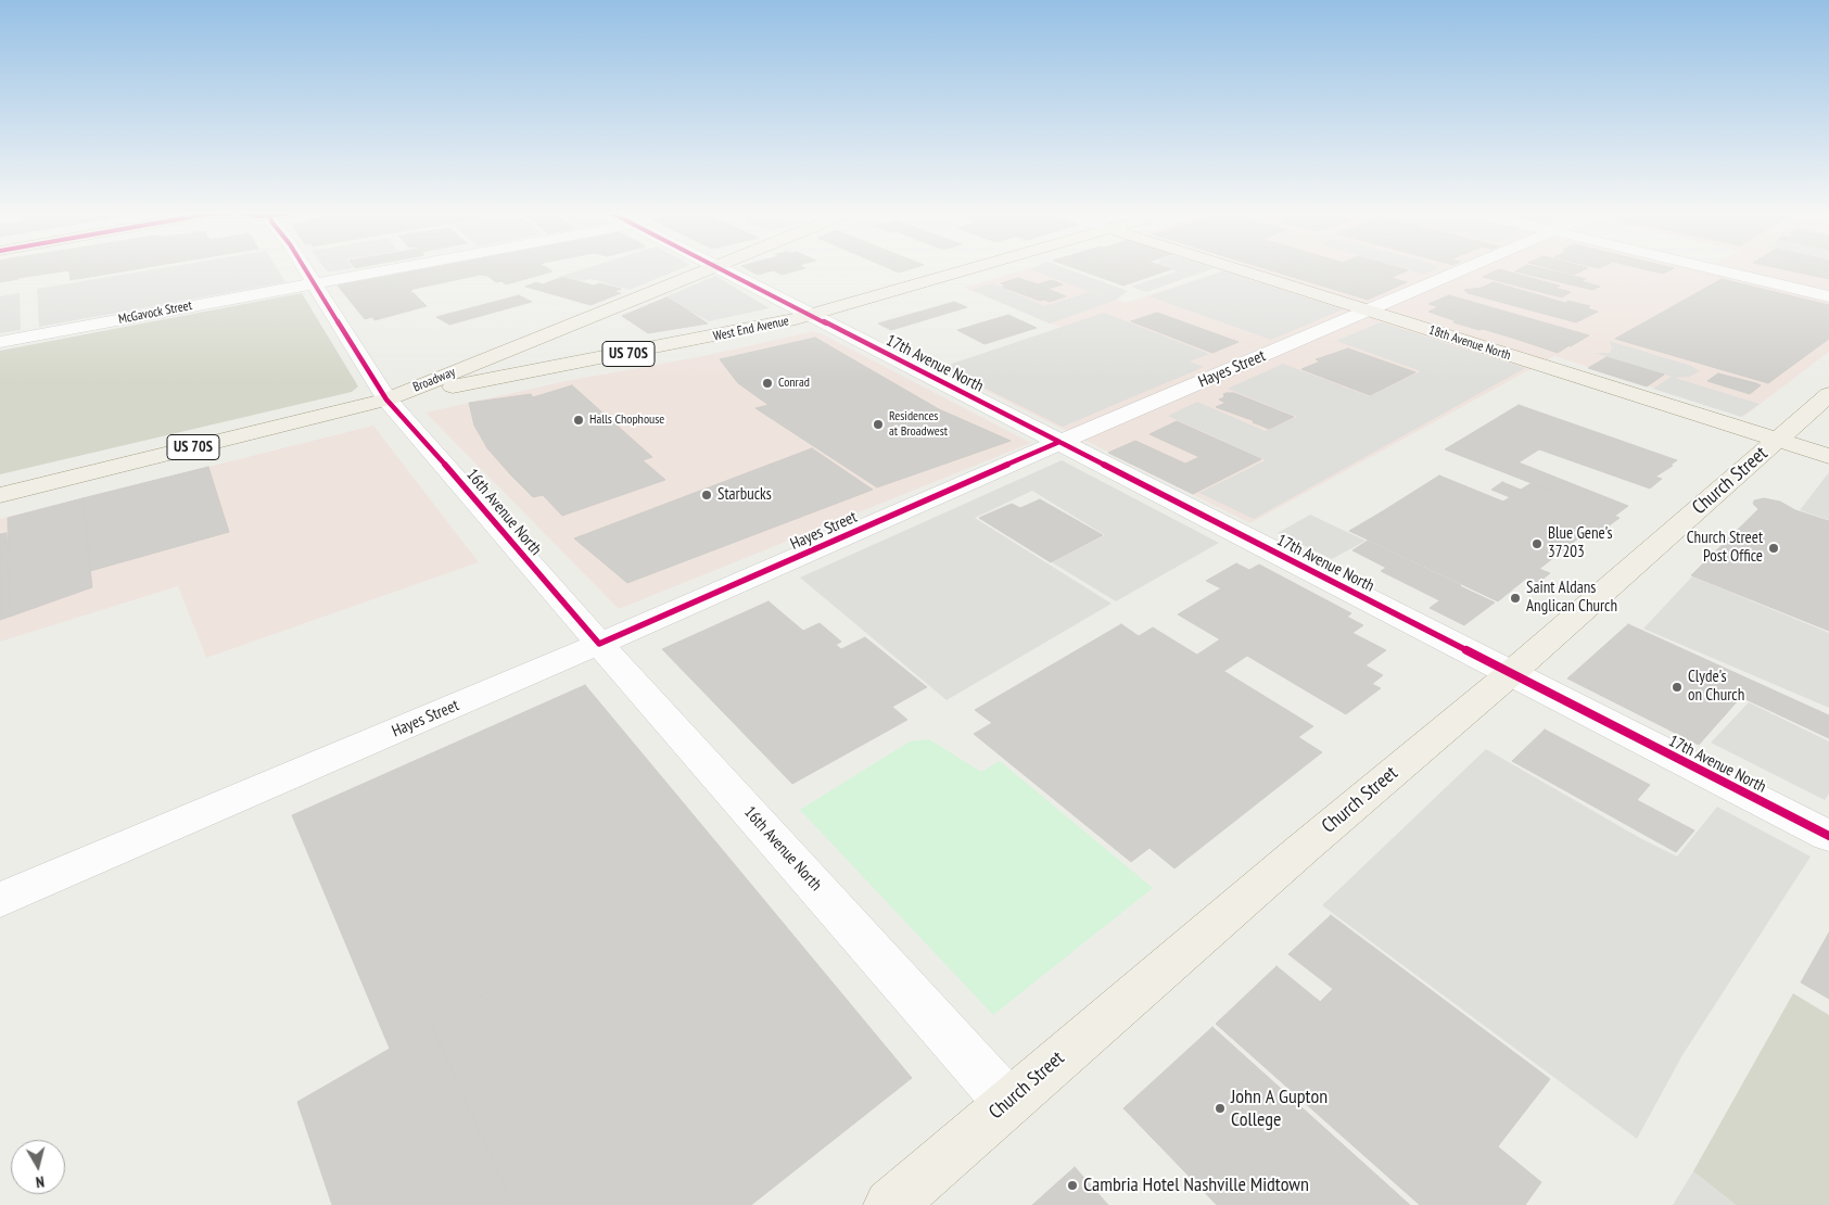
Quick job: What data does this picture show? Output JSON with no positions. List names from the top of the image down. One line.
{"streets":{"main road":["West End Avenue","18th Avenue North","US 70S","Broadway","Church Street"],"street":["McGavock Street","17th Avenue North","Hayes Street","16th Avenue North"]},"crossings":[["McGavock Street","16th Avenue North"],["West End Avenue","17th Avenue North"],["West End Avenue","Broadway"],["West End Avenue","16th Avenue North"],["18th Avenue North","Hayes Street"],["18th Avenue North","Church Street"],["17th Avenue North","Hayes Street"],["17th Avenue North","Church Street"],["Hayes Street","16th Avenue North"],["Broadway","16th Avenue North"],["Church Street","16th Avenue North"]],"places":["Conrad","Halls Chophouse","Residences at Broadwest","Starbucks","Blue Gene's 37203","Church Street Post Office","Saint Aldans Anglican Church","Clyde's on Church","John A Gupton College","Cambria Hotel Nashville Midtown"],"north":"bottom"}
